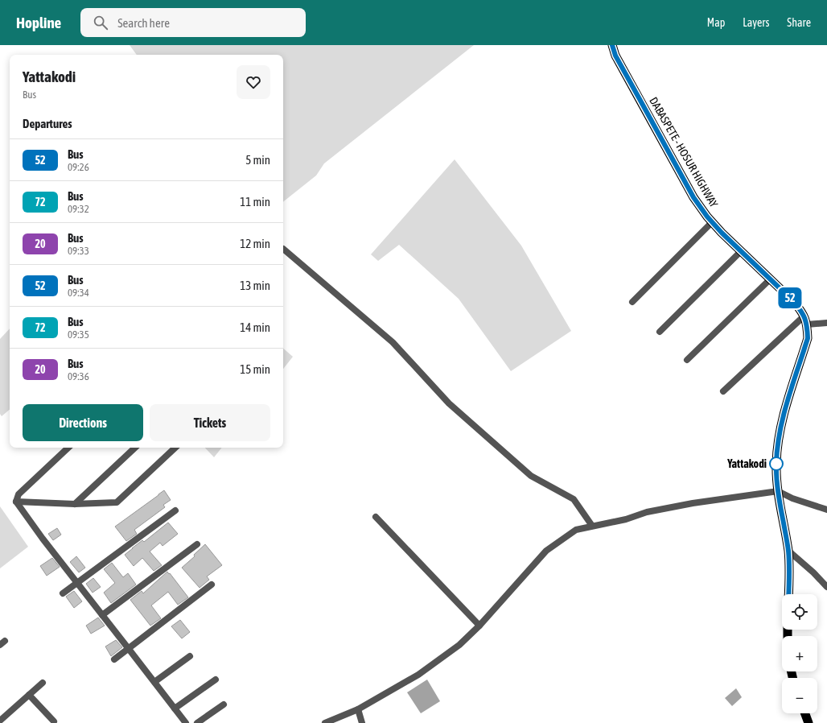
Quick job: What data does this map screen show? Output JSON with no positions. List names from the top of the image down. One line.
{"streets":{"highway":["DABASPETE - HOSUR HIGHWAY"]},"places":["Yattakodi"],"lines":["bus line 52"],"page":{"header":"Hopline","search":"Search here","nav":["Map","Layers","Share"],"on_map":"52","heading":[["Yattakodi","Bus"],"Departures"],"list":[{"mark":"52","name":"Bus","note":"09:26","value":"5 min"},{"mark":"72","name":"Bus","note":"09:32","value":"11 min"},{"mark":"20","name":"Bus","note":"09:33","value":"12 min"},{"mark":"52","name":"Bus","note":"09:34","value":"13 min"},{"mark":"72","name":"Bus","note":"09:35","value":"14 min"},{"mark":"20","name":"Bus","note":"09:36","value":"15 min"}],"buttons":["Directions","Tickets"],"map_buttons":["+","−"]}}
